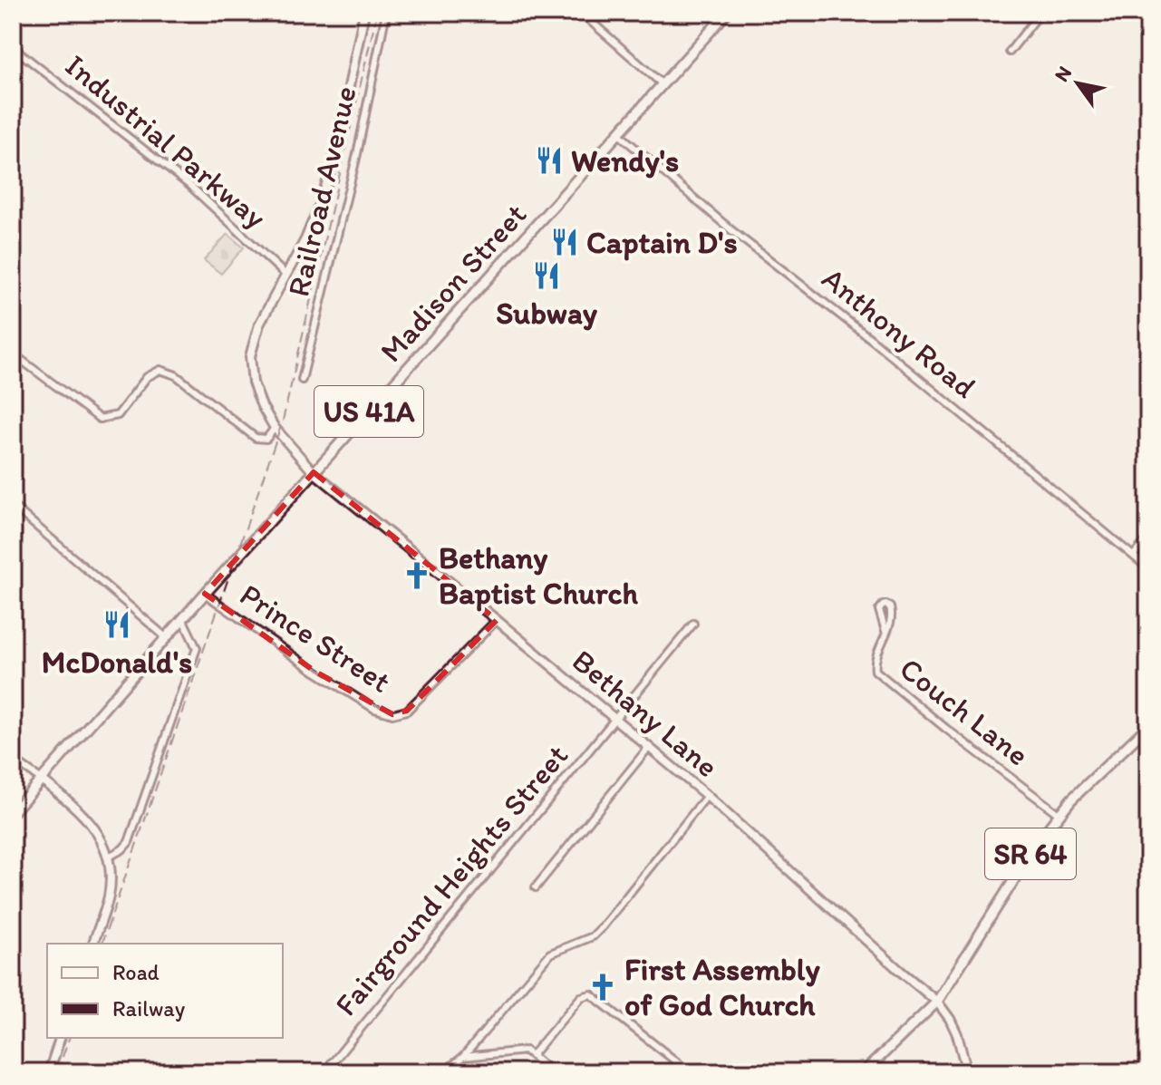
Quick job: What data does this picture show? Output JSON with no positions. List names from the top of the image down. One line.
{"streets":{"main road":["Madison Street","US 41A","SR 64"],"street":["Industrial Parkway","Railroad Avenue","Anthony Road","Prince Street","Couch Lane","Bethany Lane","Fairground Heights Street"]},"crossings":[["Industrial Parkway","Bethany Lane"],["Madison Street","Anthony Road"],["Madison Street","Prince Street"],["Madison Street","Bethany Lane"],["Prince Street","Bethany Lane"],["Couch Lane","SR 64"],["Bethany Lane","SR 64"],["Bethany Lane","Fairground Heights Street"]],"places":{"restaurant":["Wendy's","Captain D's","Subway","McDonald's"],"church":["Bethany Baptist Church","First Assembly of God Church"]},"legend":["Road","Railway"],"north":"top left"}
